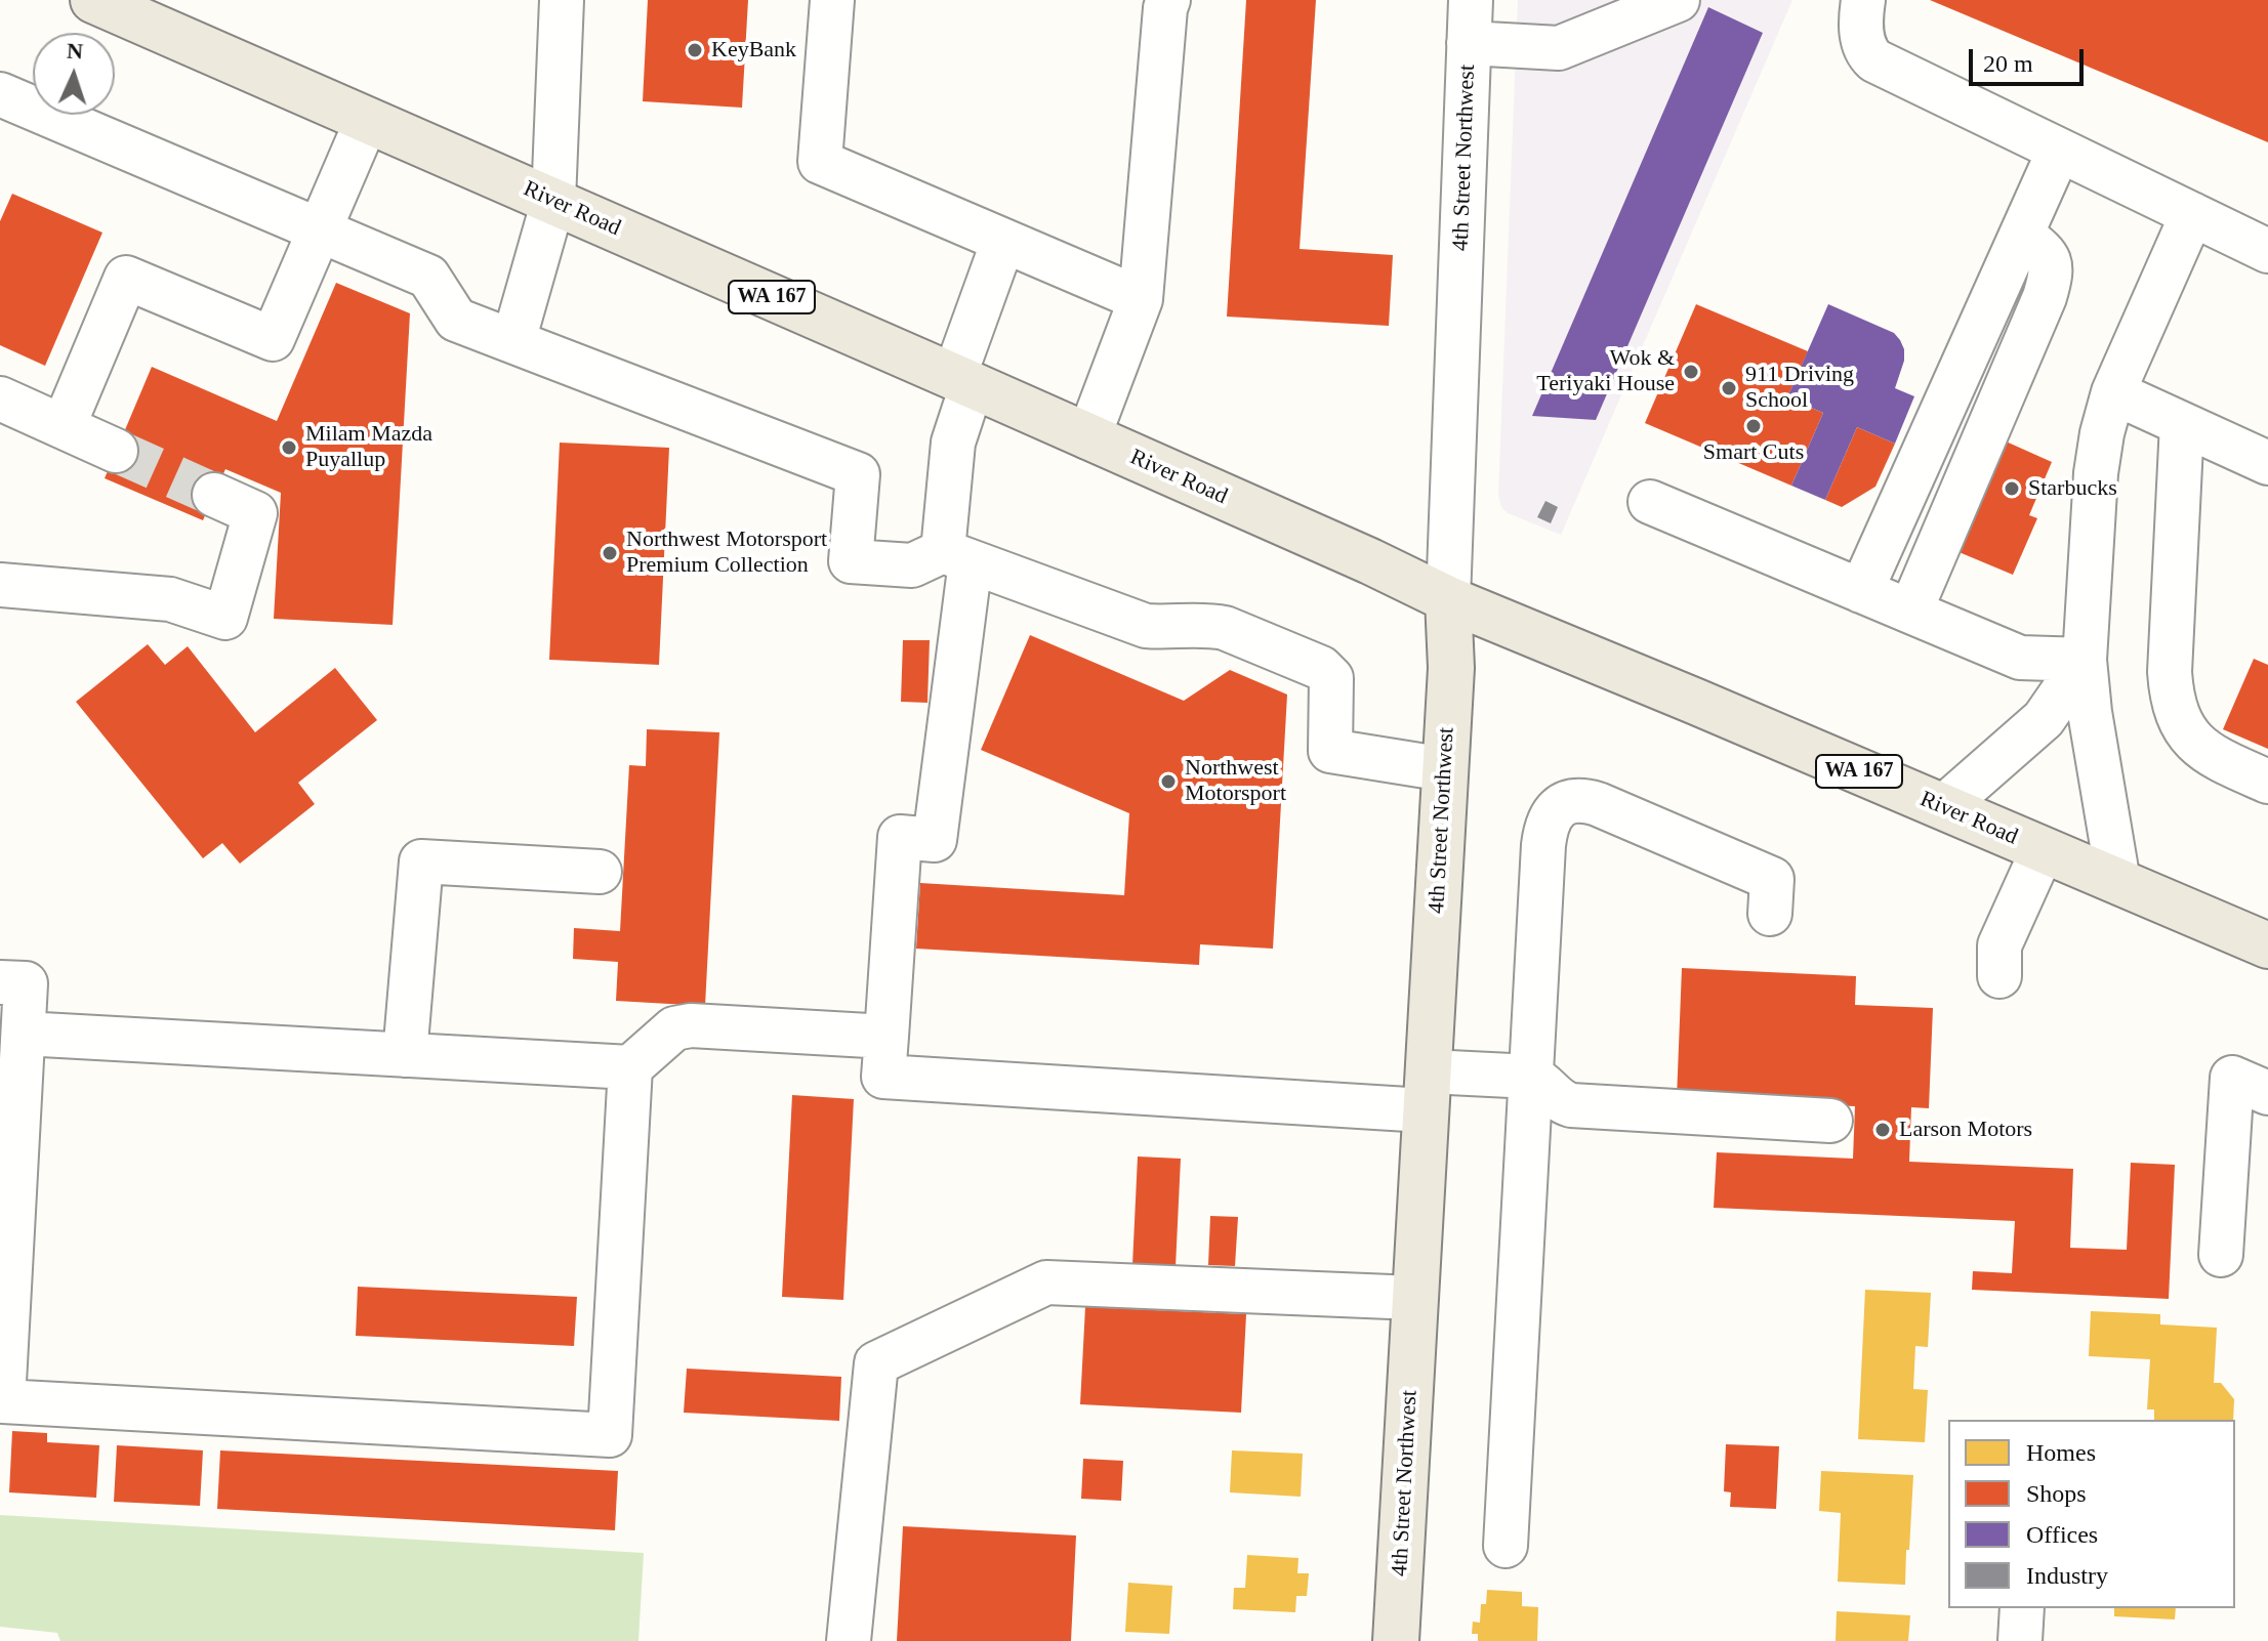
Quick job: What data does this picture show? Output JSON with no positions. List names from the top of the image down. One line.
{"streets":{"main road":["4th Street Northwest","River Road","WA 167"]},"crossings":[["4th Street Northwest","River Road"]],"places":["KeyBank","Wok & Teriyaki House","911 Driving School","Smart Cuts","Milam Mazda Puyallup","Starbucks","Northwest Motorsport Premium Collection","Northwest Motorsport","Larson Motors"],"legend":["Homes","Shops","Offices","Industry"],"scale_bar":"20 m","north":"top"}
